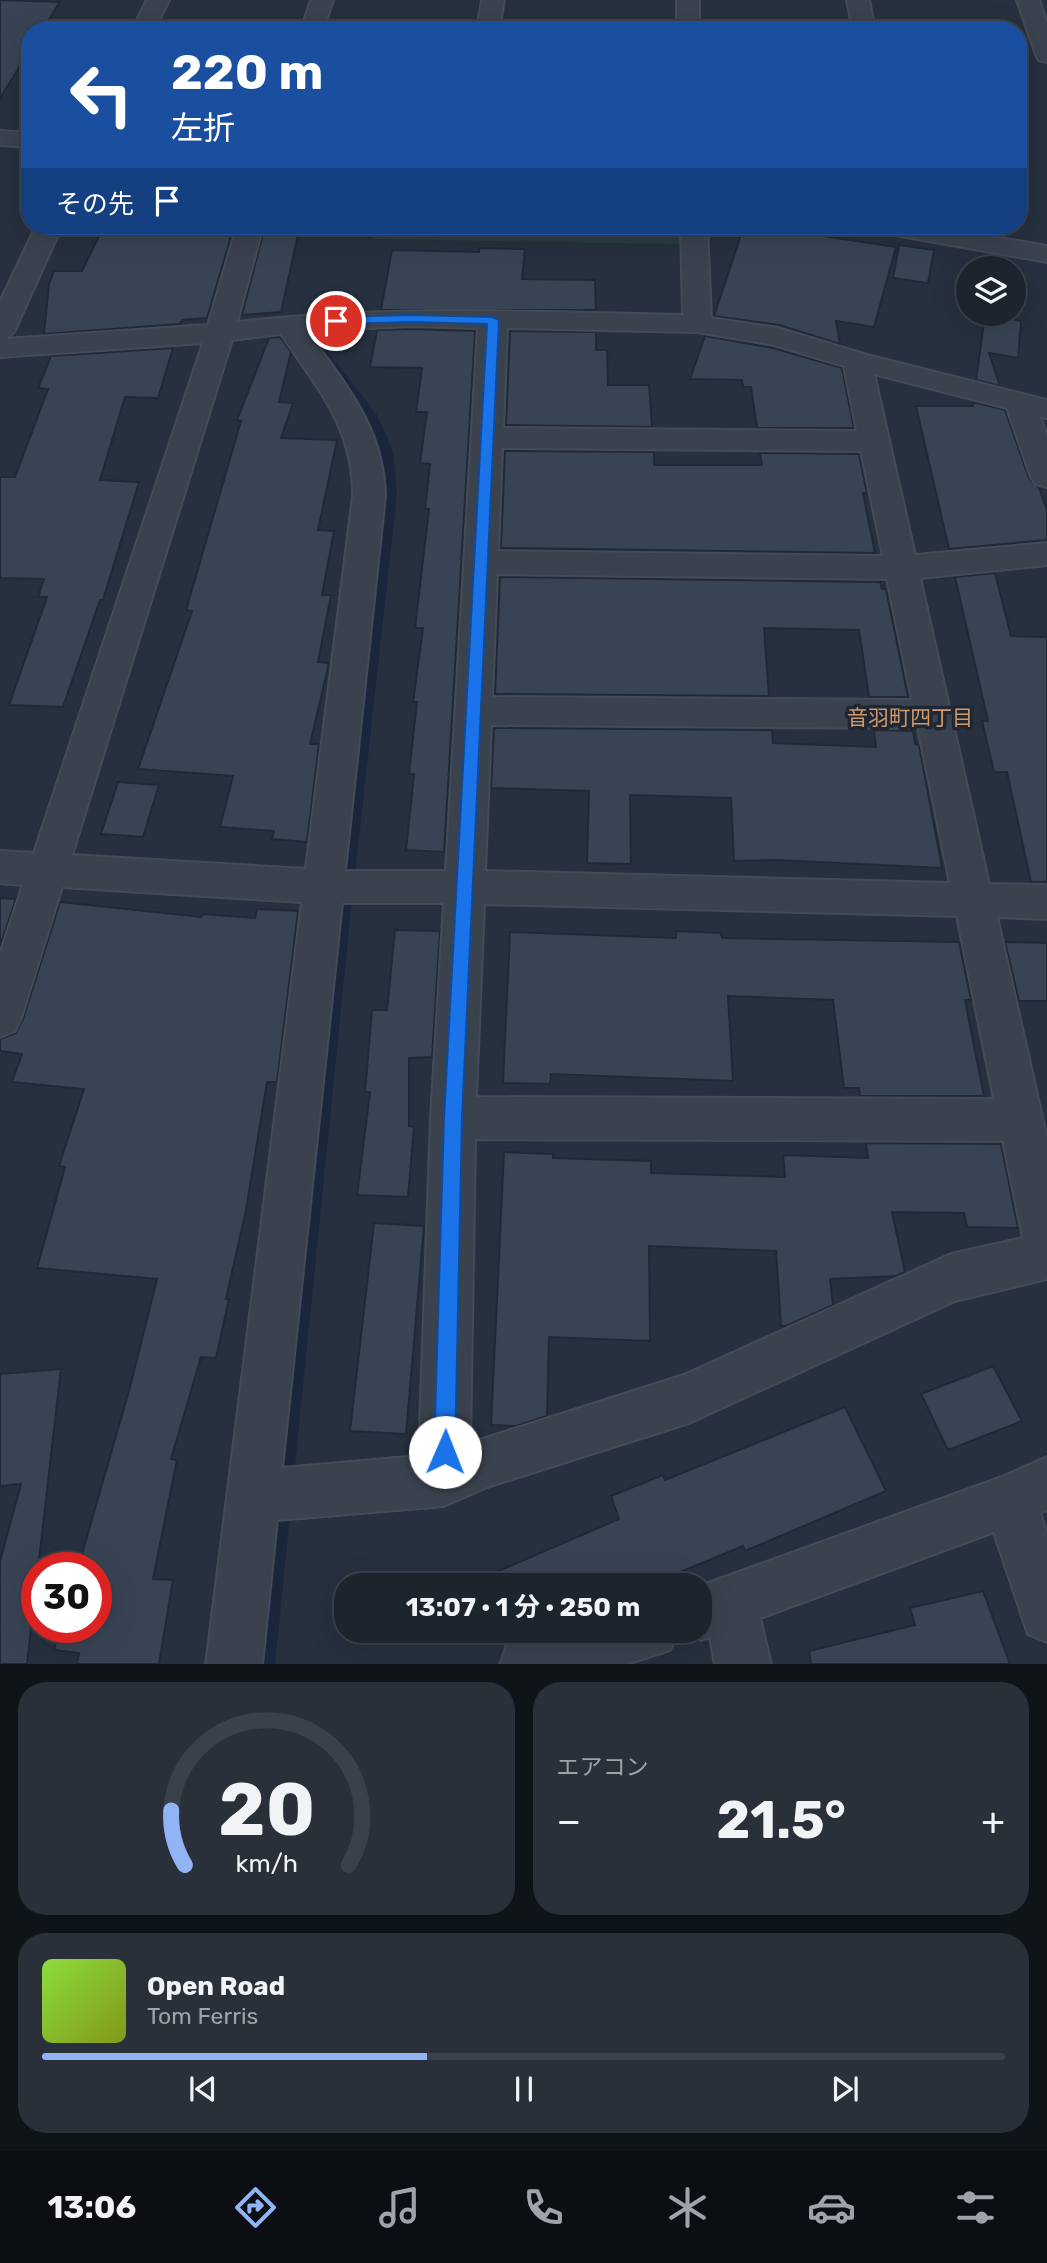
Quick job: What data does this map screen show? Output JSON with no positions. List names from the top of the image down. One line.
{"districts":["音羽町四丁目"],"page":{"turn":["220 m","左折"],"then":"その先","limit":"30","trip":"13:07 · 1 分 · 250 m","tile":"エアコン","heat":["−","21.5°","+"],"song":["Open Road","Tom Ferris"],"tabs":"13:06","gauge":["20","km/h"]}}
